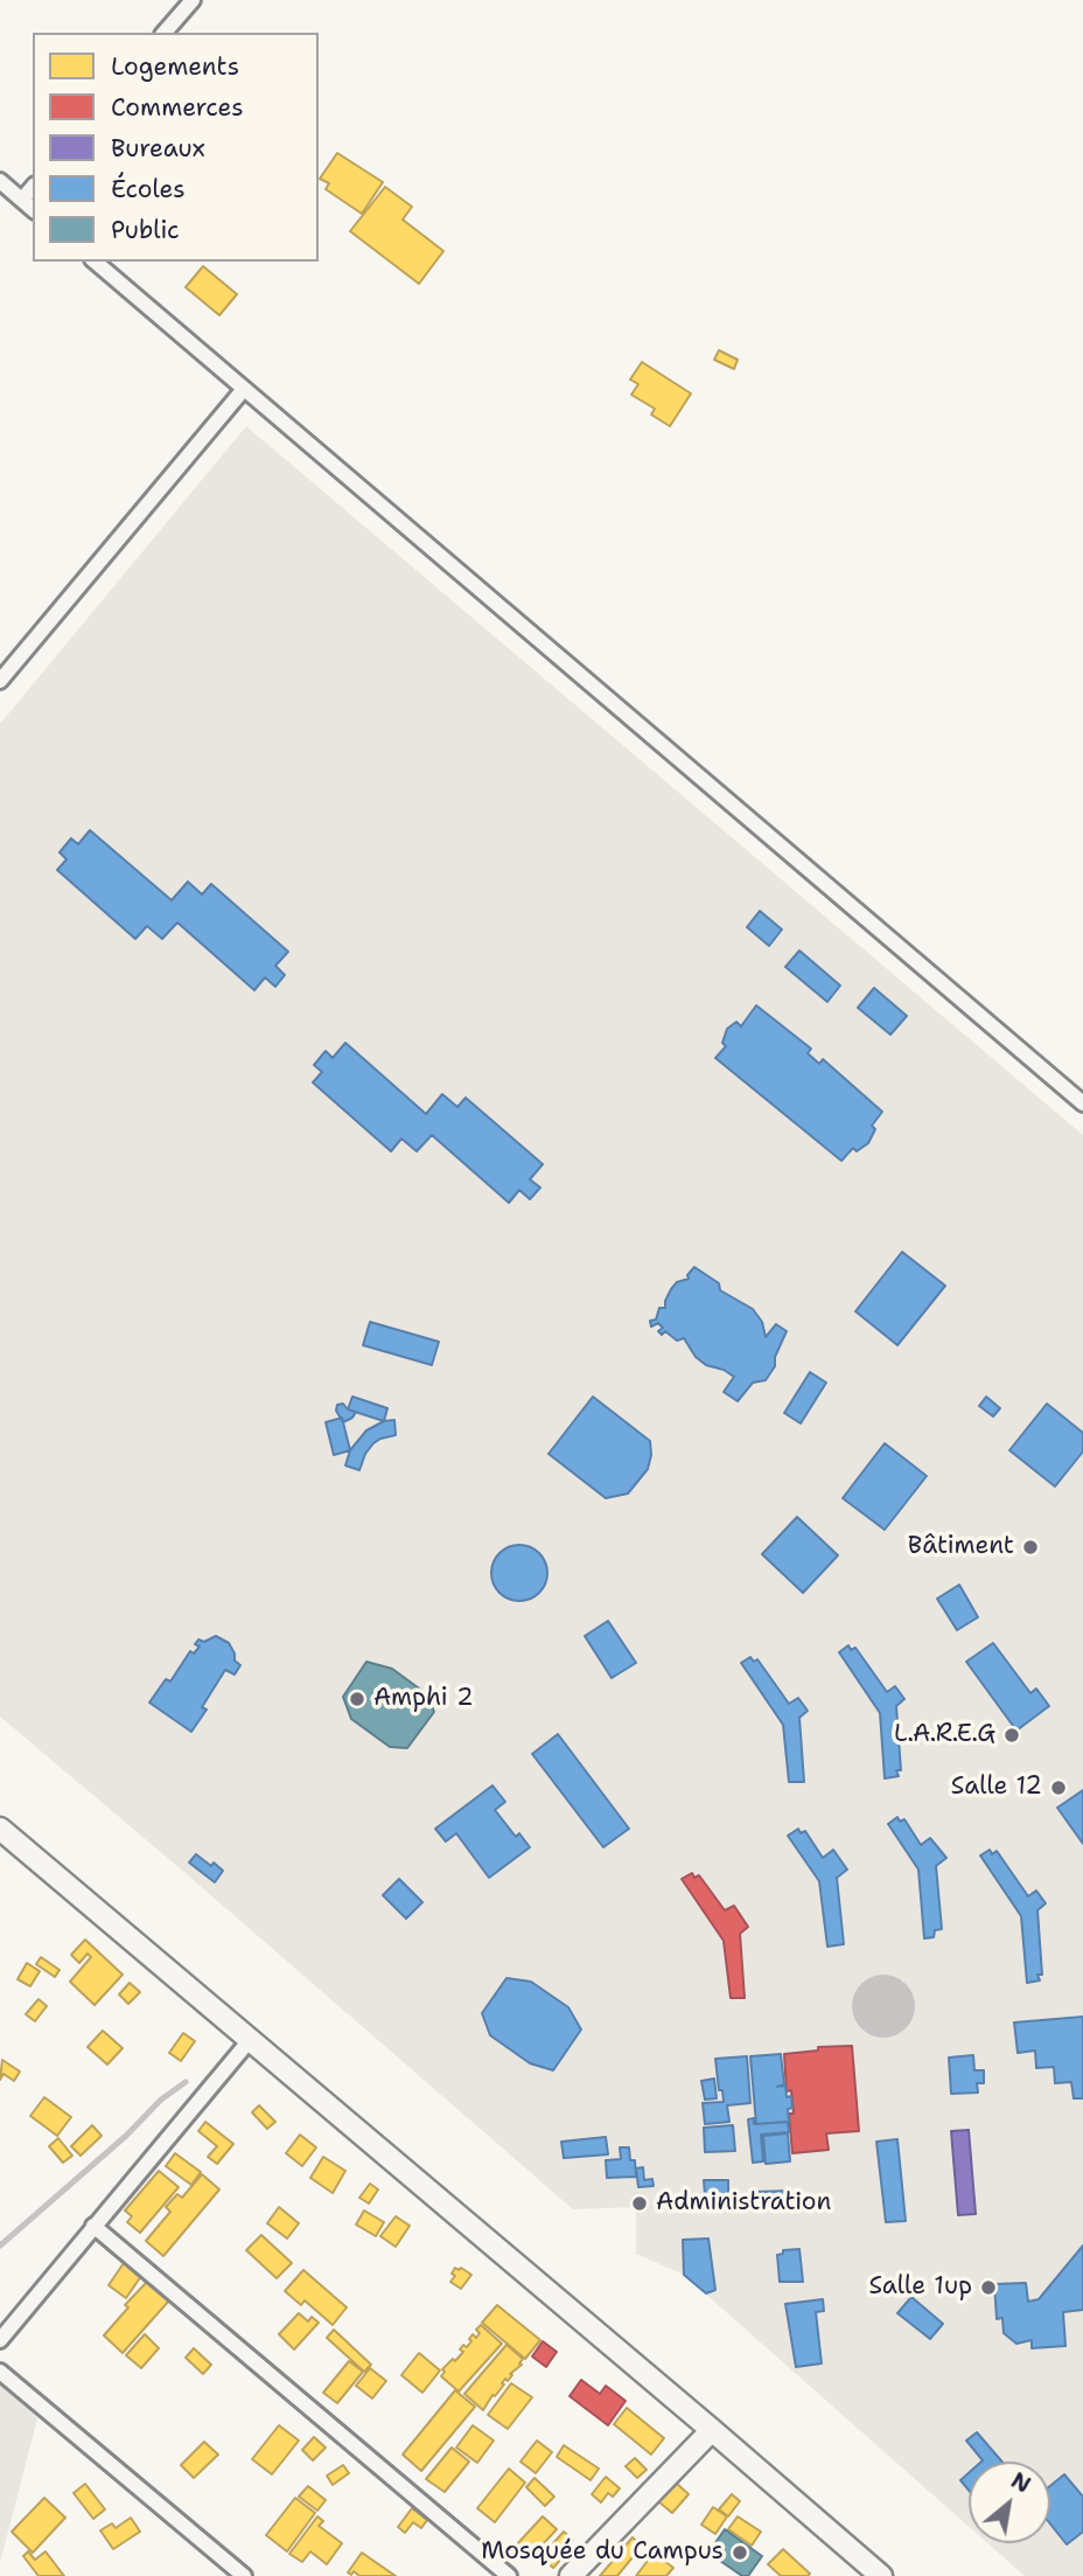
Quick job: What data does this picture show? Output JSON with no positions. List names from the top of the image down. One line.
{"places":["Bâtiment","Amphi 2","L.A.R.E.G","Salle 12","Administration","Salle 1up","Mosquée du Campus"],"legend":["Logements","Commerces","Bureaux","Écoles","Public"],"north":"top right"}
